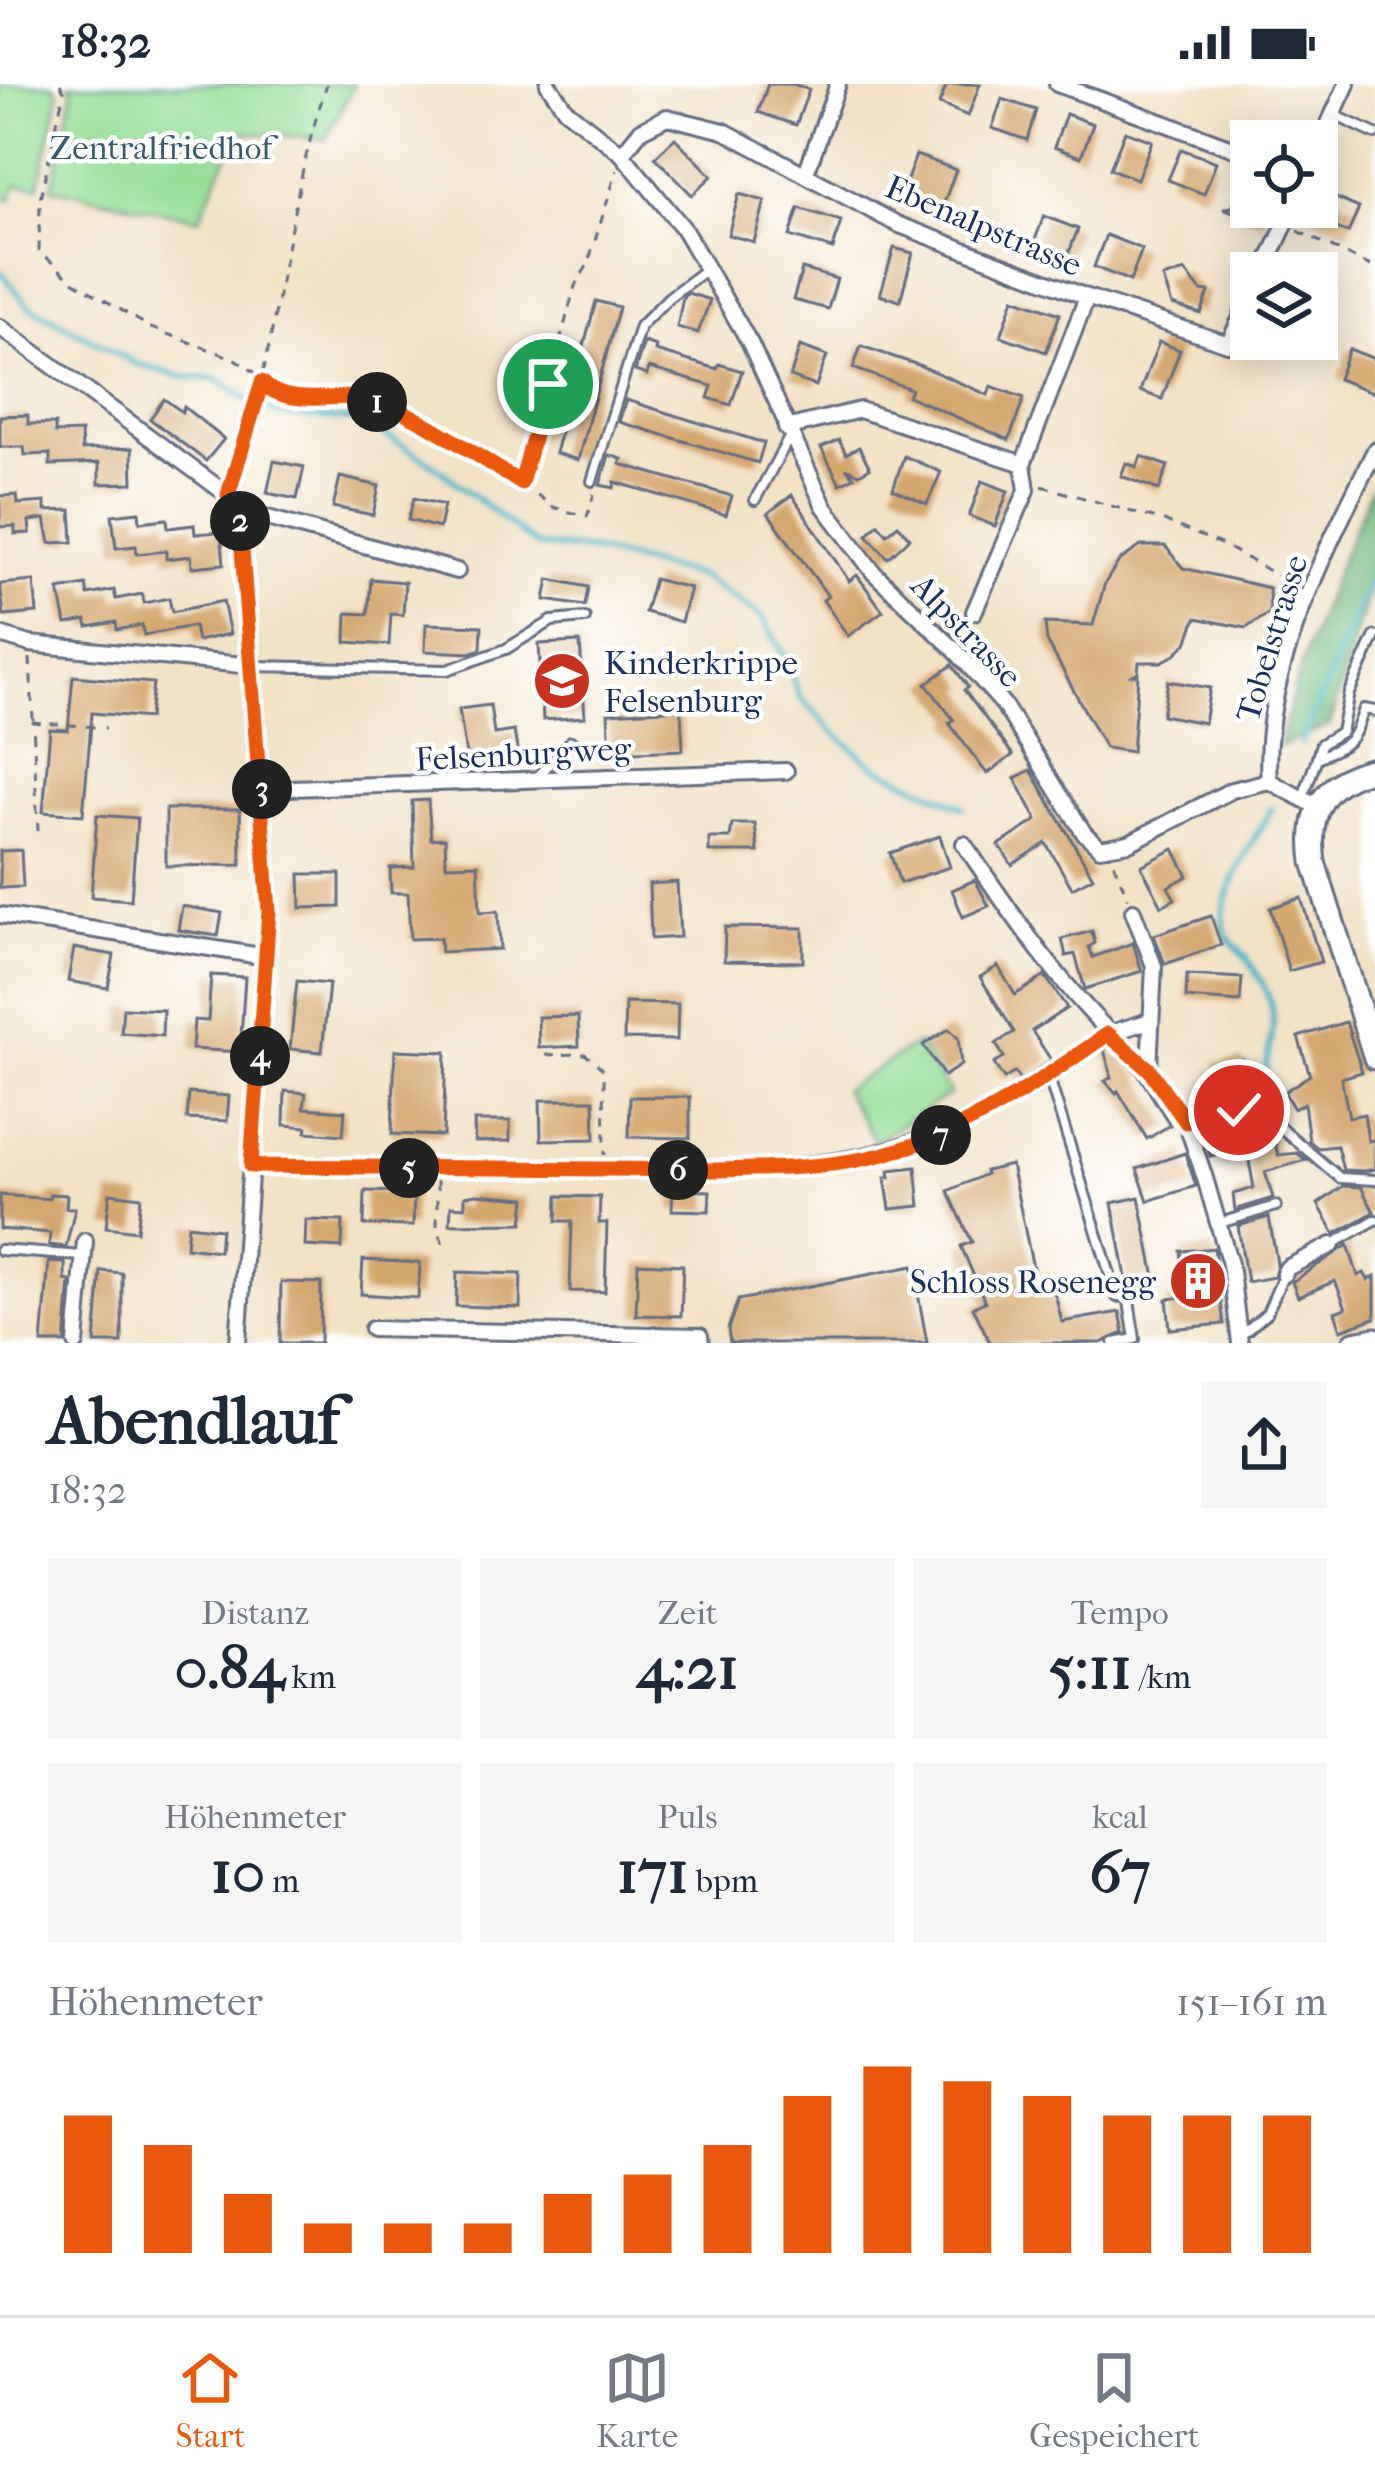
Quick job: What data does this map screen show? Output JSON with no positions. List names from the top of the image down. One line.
{"streets":{"street":["Ebenalpstrasse","Alpstrasse","Tobelstrasse","Felsenburgweg"]},"crossings":[["Ebenalpstrasse","Alpstrasse"]],"parks":["Zentralfriedhof"],"places":{"school or university":["Kinderkrippe Felsenburg"],"building":["Schloss Rosenegg"]},"page":{"status":"18:32","pins":["1","2","3","4","7","5","6"],"heading":["Abendlauf","18:32"],"stats":[["Distanz","0.84 km"],["Zeit","4:21"],["Tempo","5:11 /km"],["Höhenmeter","10 m"],["Puls","171 bpm"],["kcal","67"]],"chart":["Höhenmeter","151–161 m"],"tabs":["Start","Karte","Gespeichert"]}}
